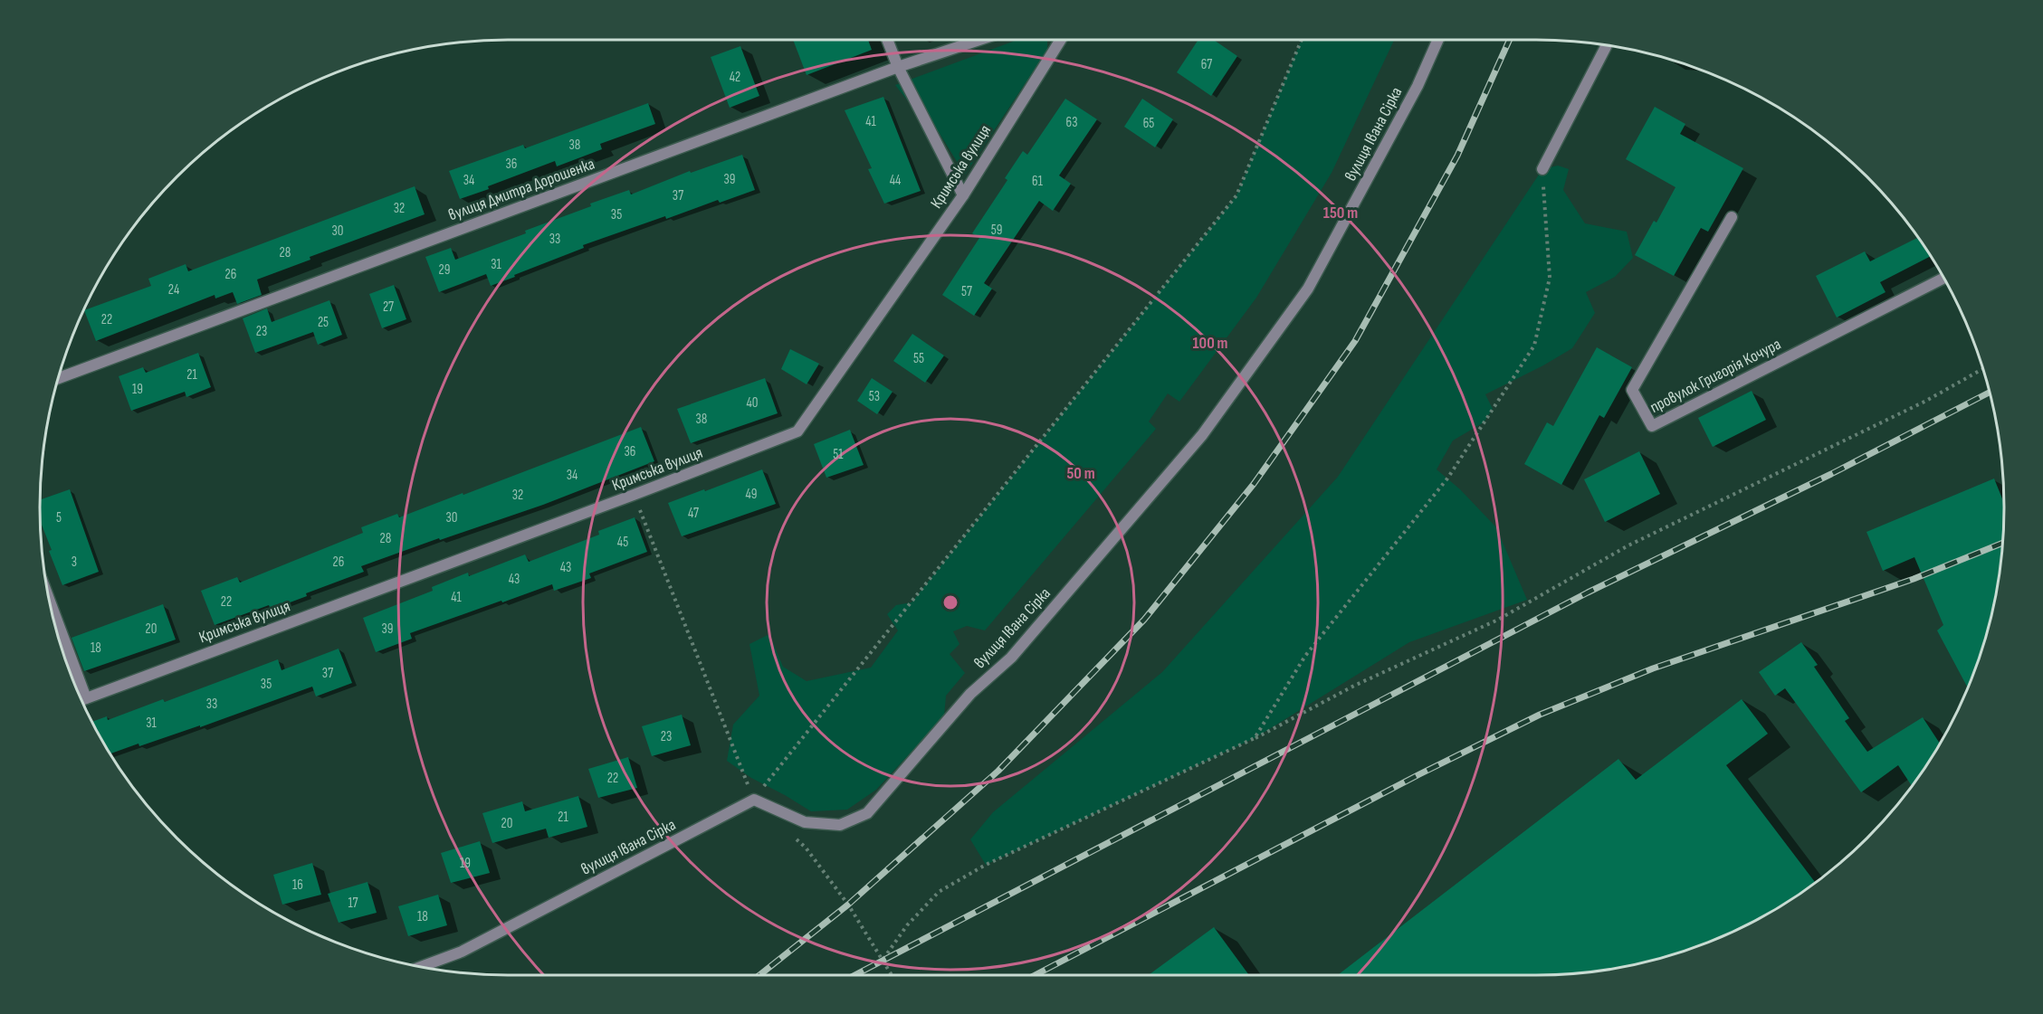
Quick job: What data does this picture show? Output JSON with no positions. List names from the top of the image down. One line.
{"streets":{"street":["вулиця Івана Сірка","Кримська вулиця","вулиця Дмитра Дорошенка","провулок Григорія Кочура"]},"house_numbers":["67","42","41","63","65","38","36","39","34","44","61","37","32","35","59","30","33","28","31","29","26","24","57","27","22","25","23","55","21","19","53","40","38","36","51","34","49","32","47","5","30","28","45","3","26","43","43","41","22","20","39","18","37","35","33","31","23","22","21","20","19","16","17","18"],"rings":["150 m","100 m","50 m"]}
